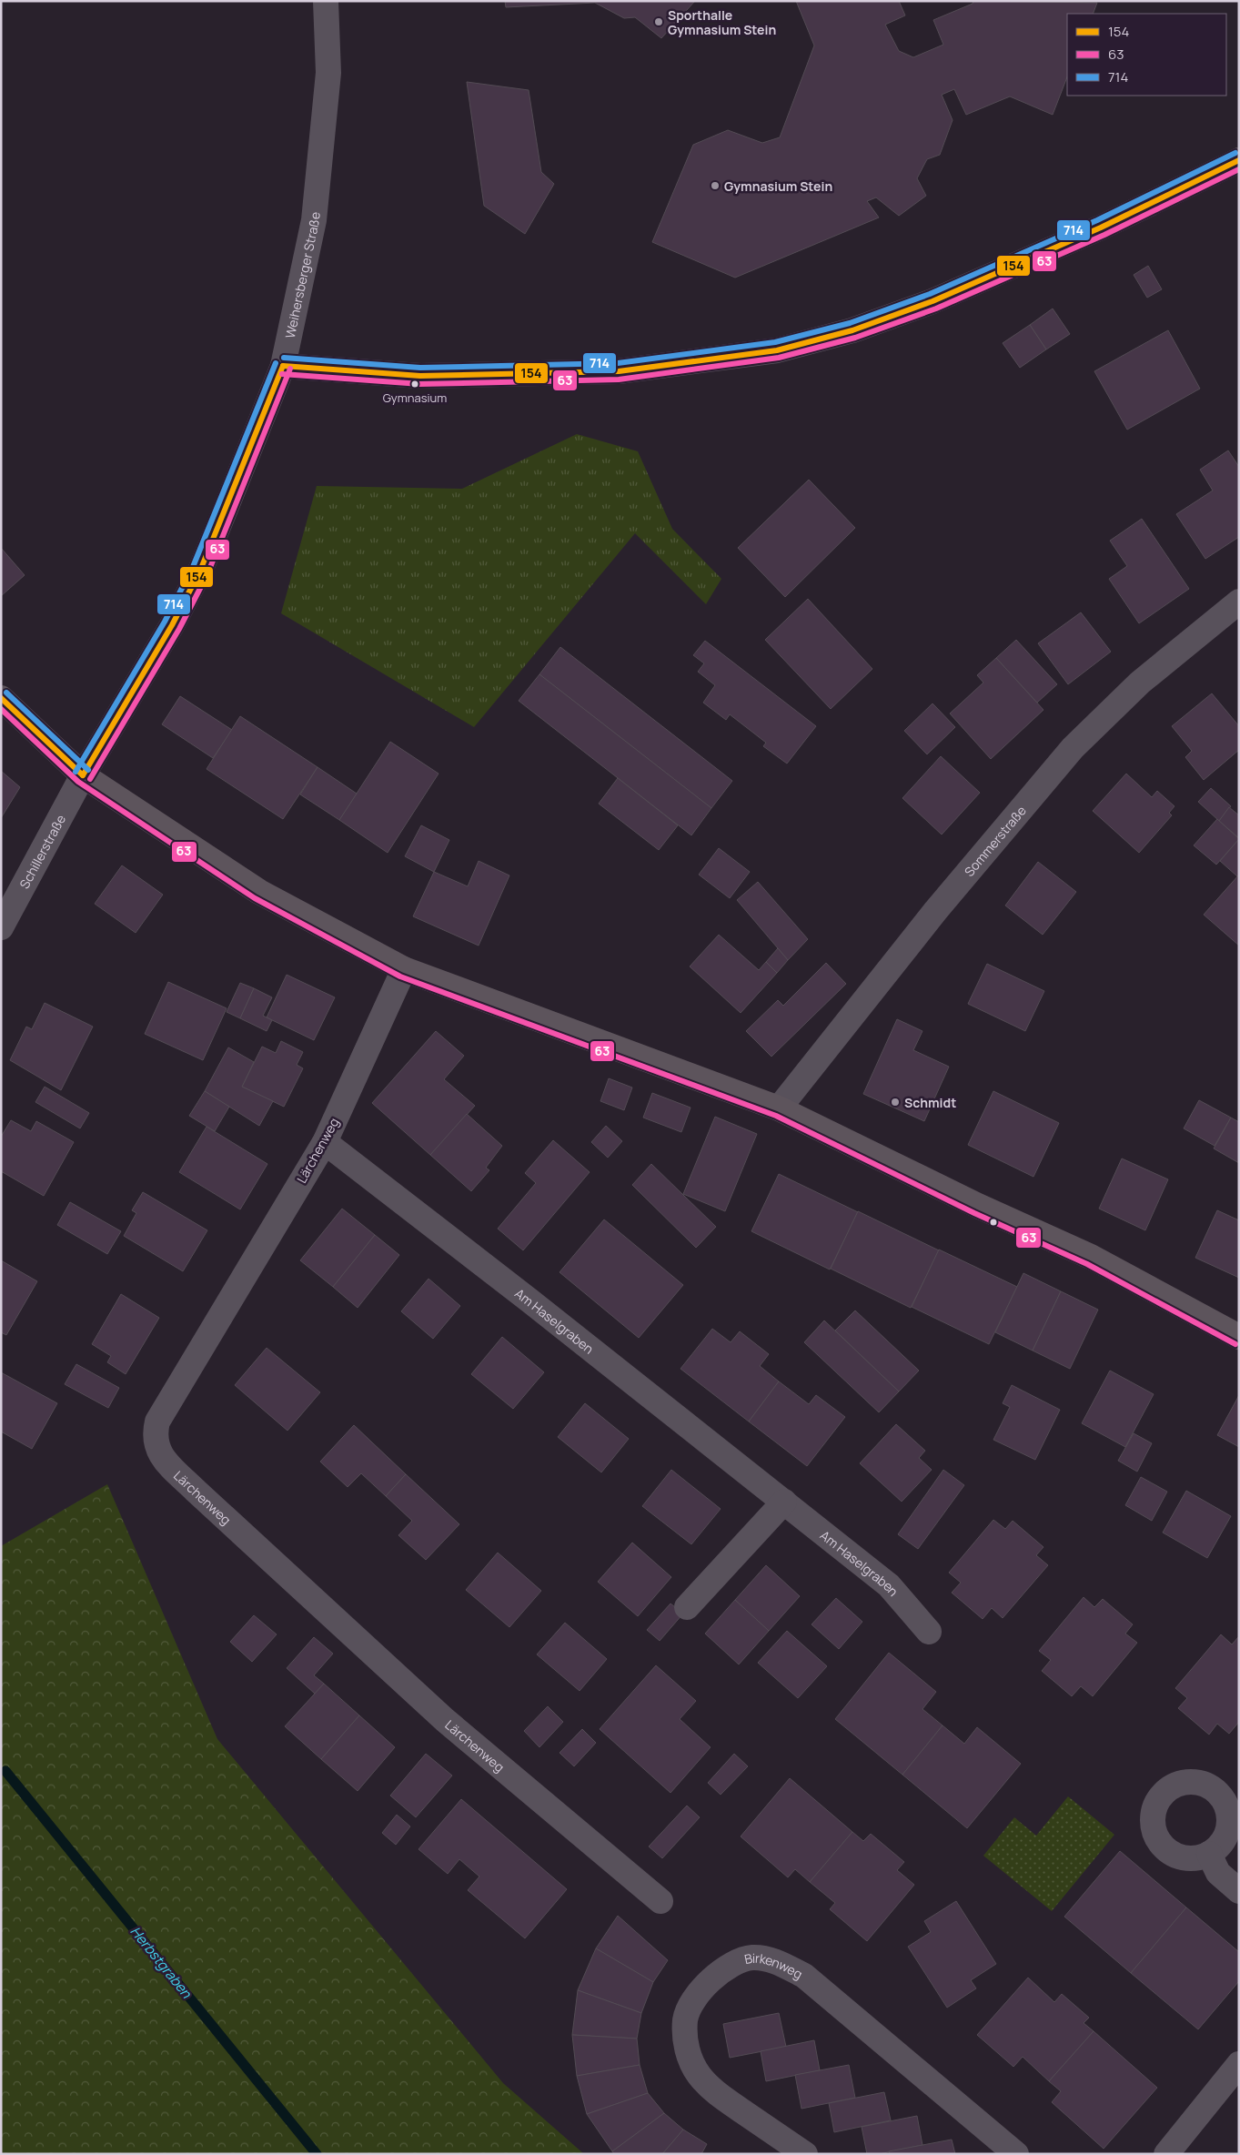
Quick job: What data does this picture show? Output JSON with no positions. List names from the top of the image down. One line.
{"streets":{"street":["Weihersberger Straße","Sommerstraße","Schillerstraße","Lärchenweg","Am Haselgraben","Birkenweg"]},"crossings":[["Weihersberger Straße","Schillerstraße"],["Lärchenweg","Am Haselgraben"]],"water":["Herbstgraben"],"places":["Sporthalle Gymnasium Stein","Gymnasium Stein","Gymnasium","Schmidt"],"lines":["transit line 714","transit line 154","transit line 63"],"legend":["154","63","714"]}
